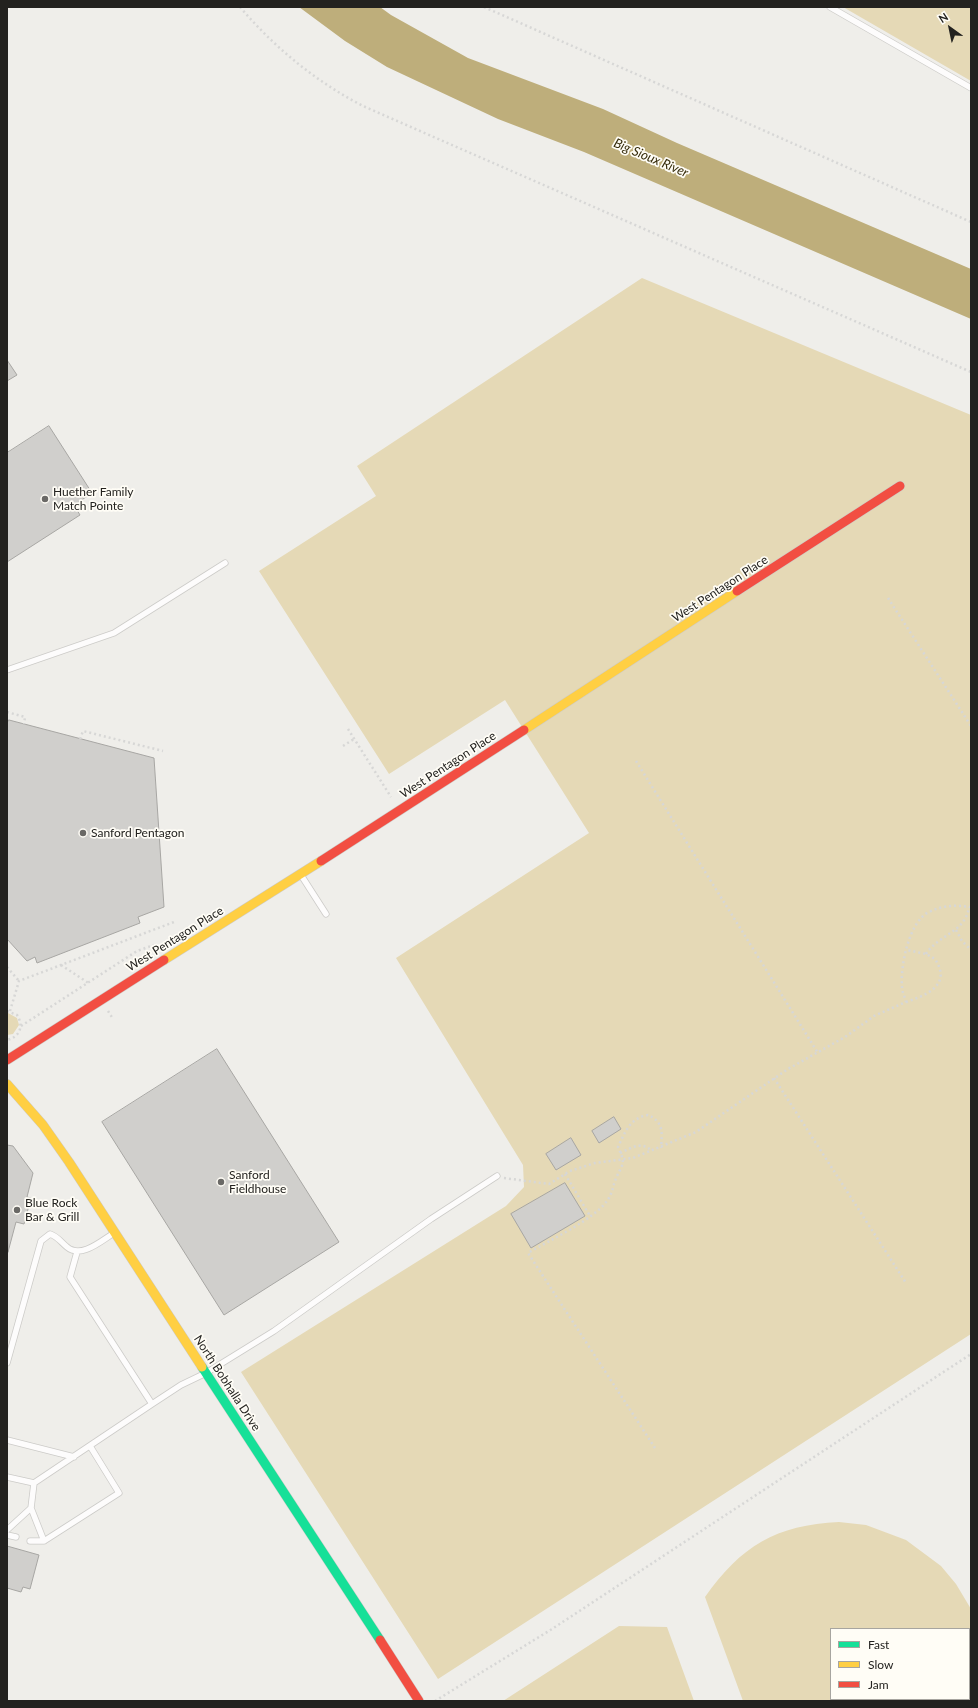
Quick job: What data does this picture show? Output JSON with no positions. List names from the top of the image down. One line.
{"streets":{"street":["West Pentagon Place","North Bobhalla Drive"]},"water":["Big Sioux River"],"places":["Huether Family Match Pointe","Sanford Pentagon","Sanford Fieldhouse","Blue Rock Bar & Grill"],"legend":["Fast","Slow","Jam"],"north":"top left"}
